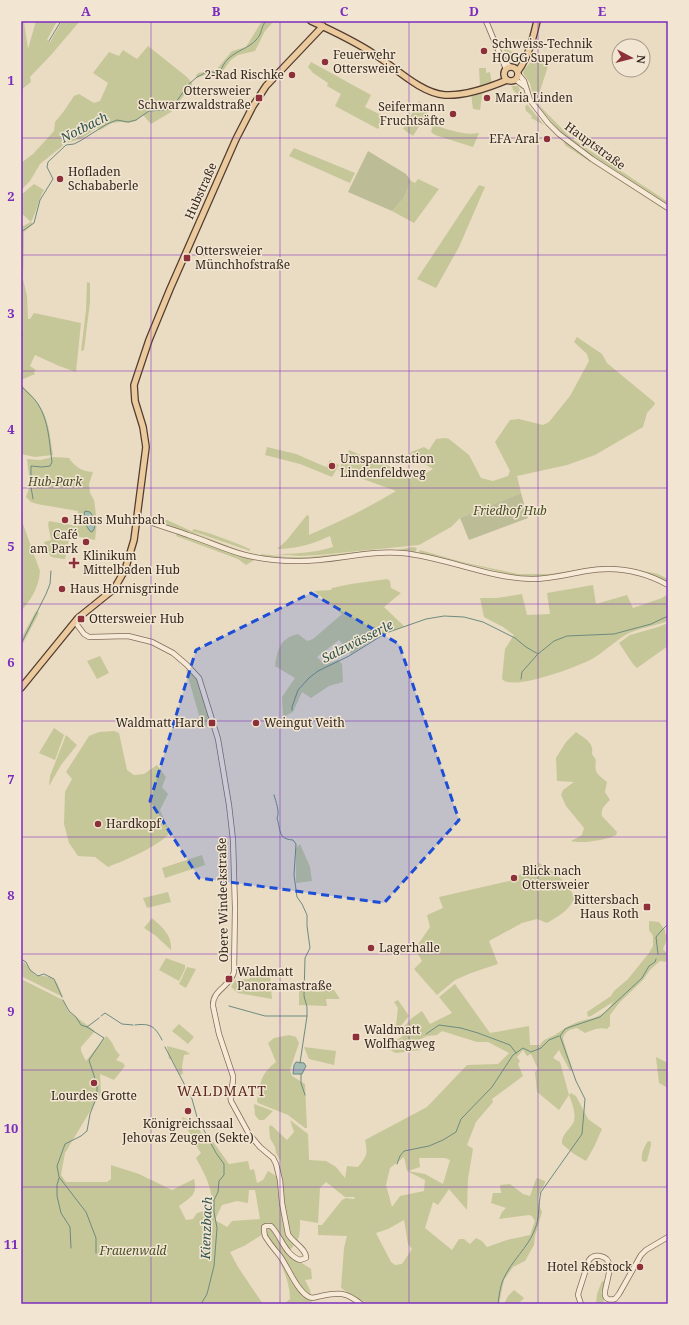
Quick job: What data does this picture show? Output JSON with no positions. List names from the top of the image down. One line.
{"streets":{"main road":["Hubstraße"],"street":["Hauptstraße","Obere Windeckstraße"]},"districts":["WALDMATT"],"water":["Notbach","Salzwässerle","Kienzbach"],"parks":["Hub-Park","Friedhof Hub","Frauenwald"],"places":{"other":["Schweiss-Technik HOGG Superatum","Feuerwehr Ottersweier","2-Rad Rischke","Maria Linden","Seifermann Fruchtsäfte","EFA Aral","Hofladen Schababerle","Umspannstation Lindenfeldweg","Haus Muhrbach","Café am Park","Haus Hornisgrinde","Weingut Veith","Hardkopf","Blick nach Ottersweier","Lagerhalle","Lourdes Grotte","Königreichssaal Jehovas Zeugen (Sekte)","Hotel Rebstock"],"transit":["Ottersweier Schwarzwaldstraße","Ottersweier Münchhofstraße","Ottersweier Hub","Waldmatt Hard","Rittersbach Haus Roth","Waldmatt Panoramastraße","Waldmatt Wolfhagweg"],"health":["Klinikum Mittelbaden Hub"]},"north":"right","grid":{"columns":["A","B","C","D","E"],"rows":["1","2","3","4","5","6","7","8","9","10","11"]}}
